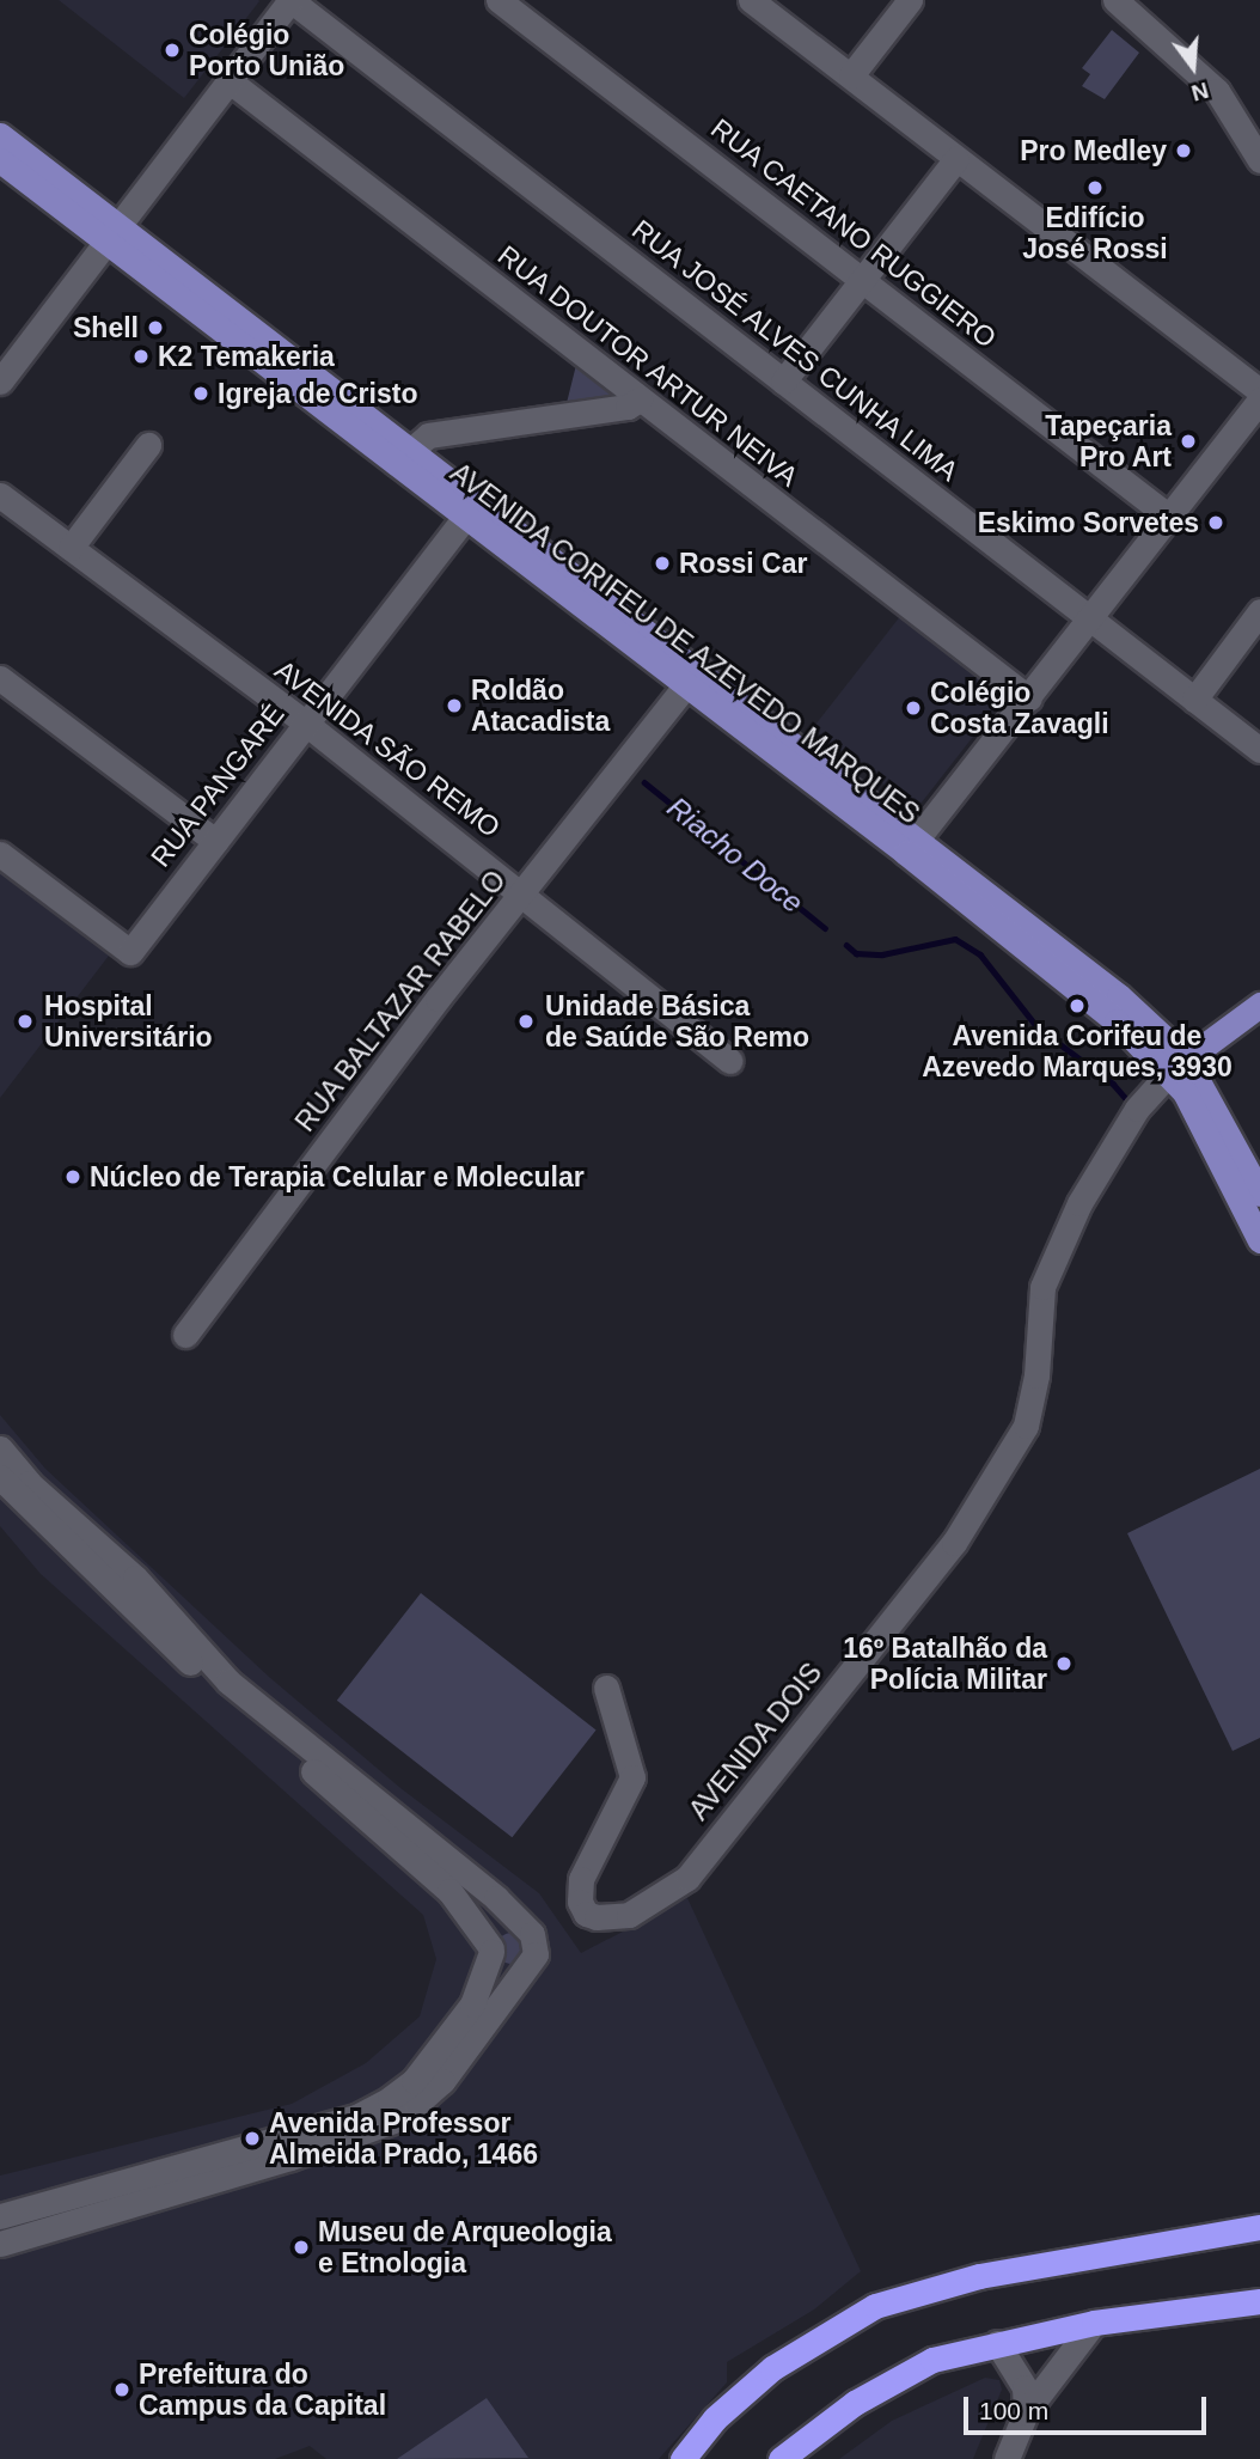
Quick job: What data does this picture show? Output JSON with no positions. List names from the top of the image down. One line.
{"streets":{"main road":["AVENIDA CORIFEU DE AZEVEDO MARQUES"],"street":["RUA CAETANO RUGGIERO","RUA JOSÉ ALVES CUNHA LIMA","RUA DOUTOR ARTUR NEIVA","AVENIDA SÃO REMO","RUA PANGARÉ","RUA BALTAZAR RABELO","AVENIDA DOIS"]},"crossings":[["AVENIDA CORIFEU DE AZEVEDO MARQUES","RUA PANGARÉ"],["AVENIDA CORIFEU DE AZEVEDO MARQUES","RUA BALTAZAR RABELO"],["AVENIDA CORIFEU DE AZEVEDO MARQUES","AVENIDA DOIS"],["AVENIDA SÃO REMO","RUA PANGARÉ"],["AVENIDA SÃO REMO","RUA BALTAZAR RABELO"]],"water":["Riacho Doce"],"places":["Colégio Porto União","Pro Medley","Edifício José Rossi","Shell","K2 Temakeria","Igreja de Cristo","Tapeçaria Pro Art","Eskimo Sorvetes","Rossi Car","Roldão Atacadista","Colégio Costa Zavagli","Avenida Corifeu de Azevedo Marques, 3930","Hospital Universitário","Unidade Básica de Saúde São Remo","Núcleo de Terapia Celular e Molecular","16º Batalhão da Polícia Militar","Avenida Professor Almeida Prado, 1466","Museu de Arqueologia e Etnologia","Prefeitura do Campus da Capital"],"scale_bar":"100 m","north":"bottom"}
